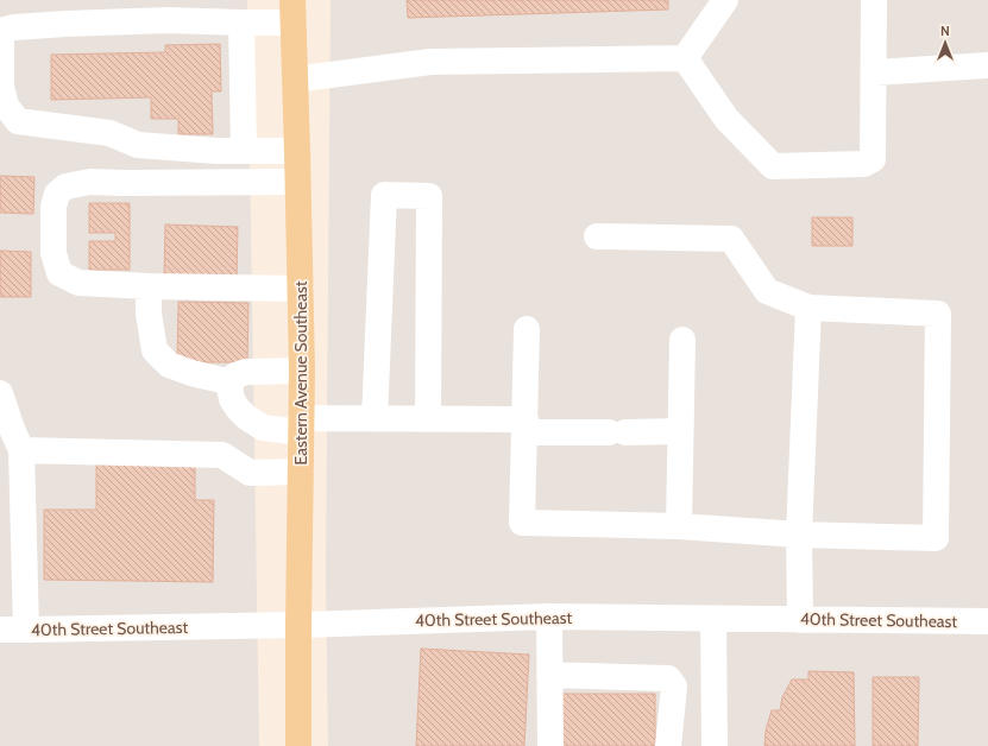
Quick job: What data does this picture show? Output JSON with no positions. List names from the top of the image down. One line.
{"streets":{"main road":["Eastern Avenue Southeast"],"street":["40th Street Southeast"]},"crossings":[["Eastern Avenue Southeast","40th Street Southeast"]],"north":"top"}
